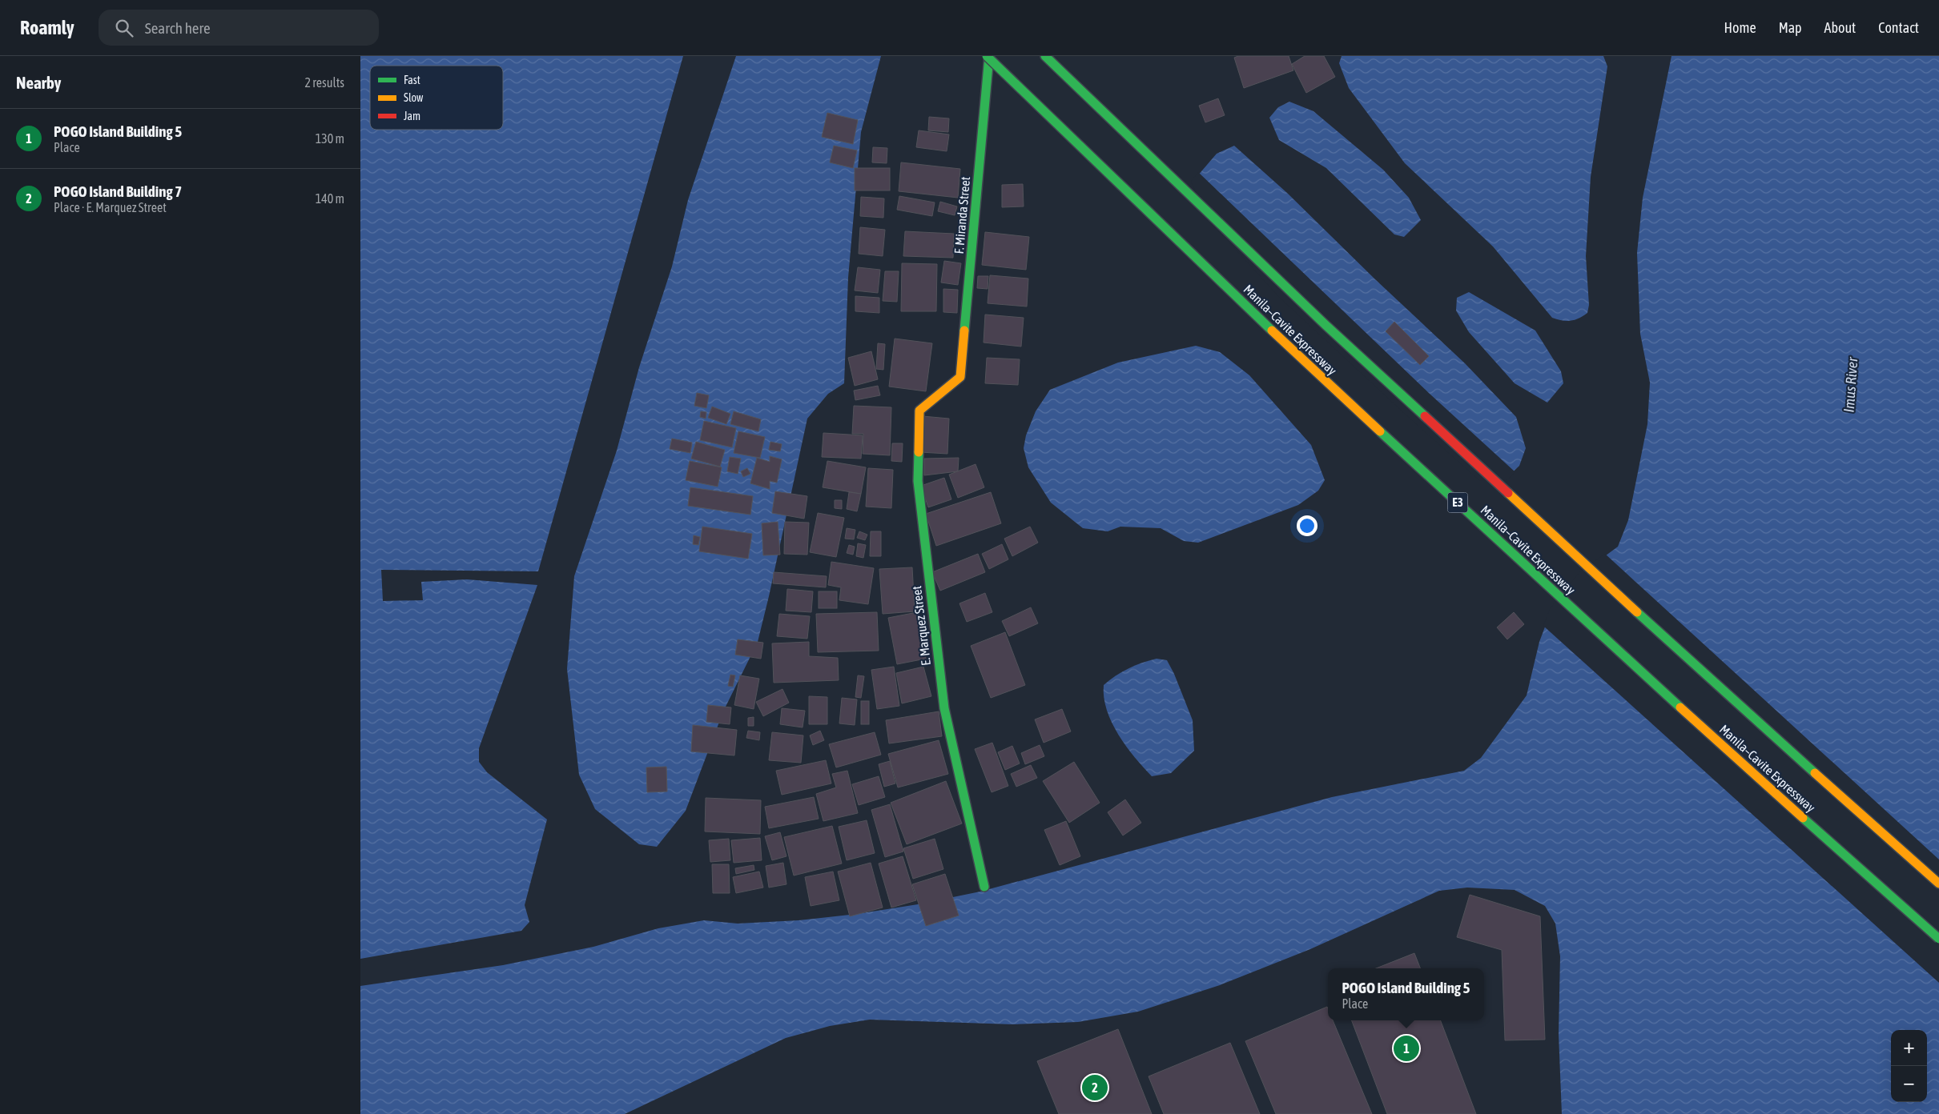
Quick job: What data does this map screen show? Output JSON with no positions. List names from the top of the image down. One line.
{"streets":{"main road":["F. Miranda Street","Manila–Cavite Expressway","E3","E. Marquez Street"]},"crossings":[["F. Miranda Street","Manila–Cavite Expressway"],["F. Miranda Street","E. Marquez Street"]],"water":["Imus River"],"legend":["Fast","Slow","Jam"],"page":{"header":"Roamly","search":"Search here","nav":["Home","Map","About","Contact"],"heading":["Nearby","2 results"],"list":[{"mark":"1","name":"POGO Island Building 5","note":"Place","value":"130 m"},{"mark":"2","name":"POGO Island Building 7","note":"Place · E. Marquez Street","value":"140 m"}],"popup":["POGO Island Building 5","Place"],"map_buttons":["+","−"],"pins":["1","2"]}}
